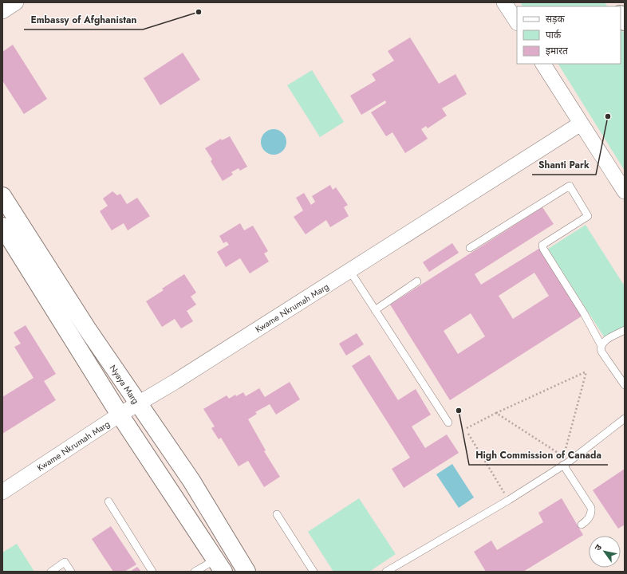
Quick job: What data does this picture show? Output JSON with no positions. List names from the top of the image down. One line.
{"streets":{"street":["Kwame Nkrumah Marg","Nyaya Marg"]},"crossings":[["Kwame Nkrumah Marg","Nyaya Marg"]],"places":["Embassy of Afghanistan","Shanti Park","High Commission of Canada"],"legend":["सड़क","पार्क","इमारत"],"north":"top left"}
